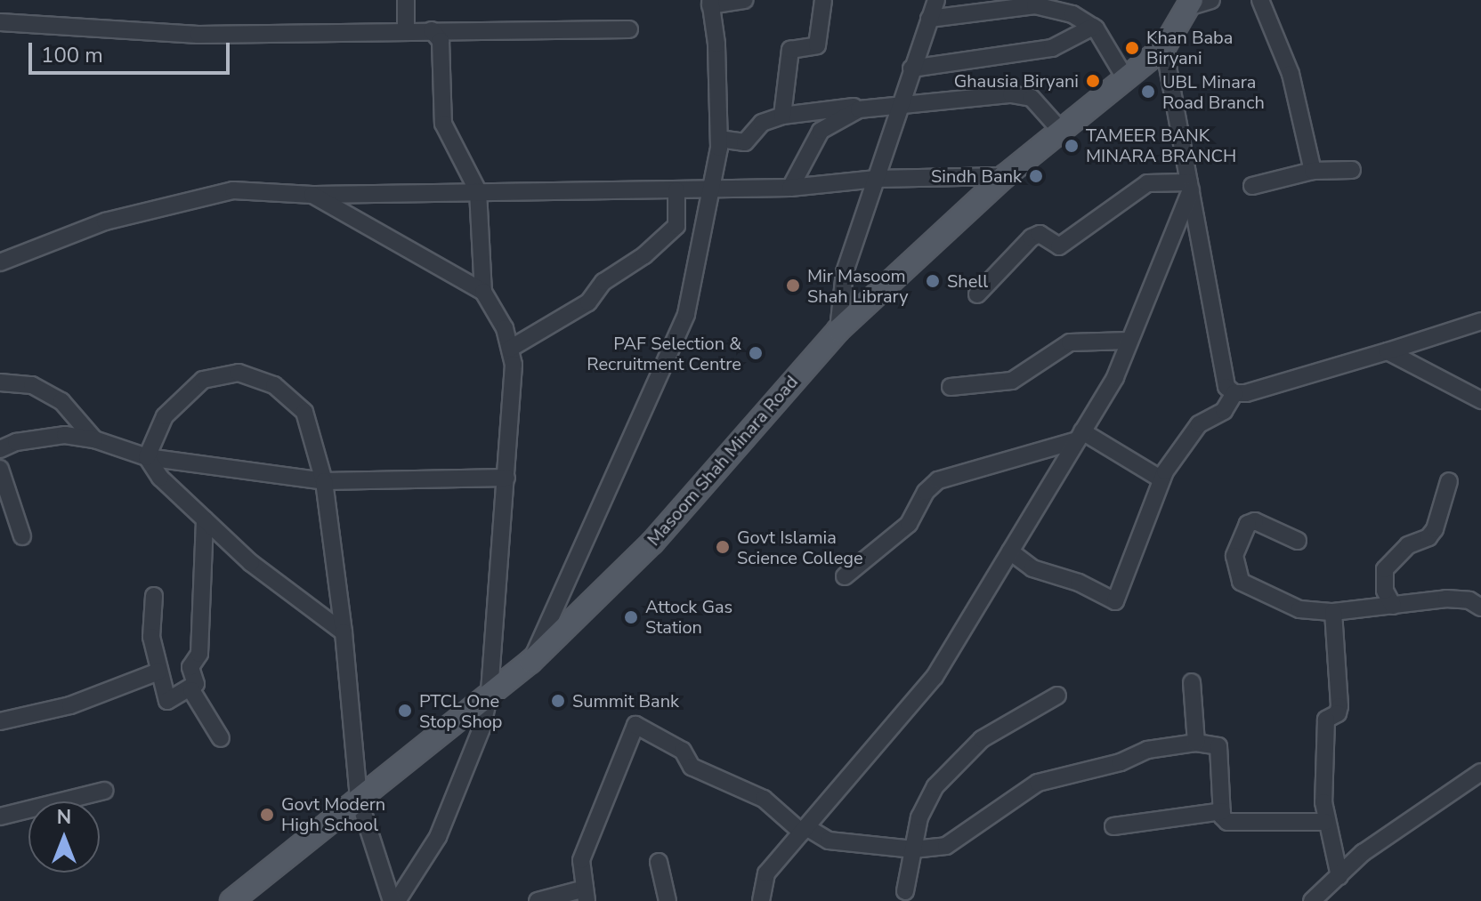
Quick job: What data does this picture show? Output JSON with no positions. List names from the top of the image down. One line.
{"streets":{"main road":["Masoom Shah Minara Road"]},"places":["Khan Baba Biryani","Ghausia Biryani","UBL Minara Road Branch","TAMEER BANK MINARA BRANCH","Sindh Bank","Shell","Mir Masoom Shah Library","PAF Selection & Recruitment Centre","Govt Islamia Science College","Attock Gas Station","Summit Bank","PTCL One Stop Shop","Govt Modern High School"],"scale_bar":"100 m","north":"top"}
